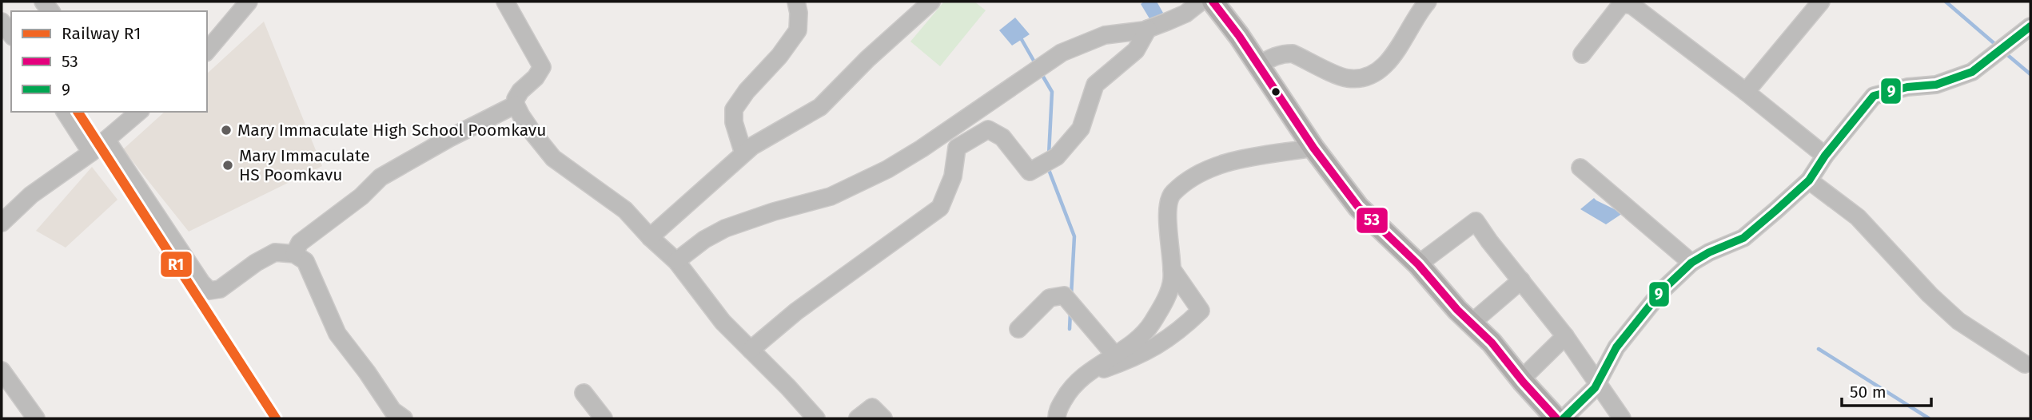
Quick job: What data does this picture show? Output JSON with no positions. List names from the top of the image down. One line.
{"places":["Mary Immaculate High School Poomkavu","Mary Immaculate HS Poomkavu"],"lines":["transit line 53","transit line 9","rail line R1"],"legend":["Railway R1","53","9"],"scale_bar":"50 m"}
